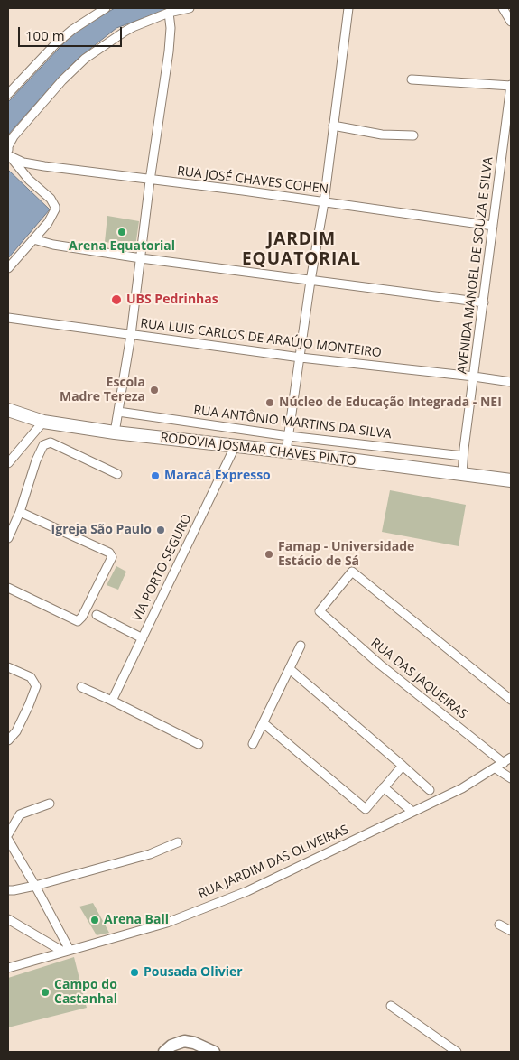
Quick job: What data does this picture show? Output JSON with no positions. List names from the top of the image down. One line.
{"streets":{"main road":["RODOVIA JOSMAR CHAVES PINTO"],"street":["RUA JOSÉ CHAVES COHEN","AVENIDA MANOEL DE SOUZA E SILVA","RUA LUIS CARLOS DE ARAÚJO MONTEIRO","RUA ANTÔNIO MARTINS DA SILVA","VIA PORTO SEGURO","RUA DAS JAQUEIRAS","RUA JARDIM DAS OLIVEIRAS"]},"crossings":[["RUA JOSÉ CHAVES COHEN","AVENIDA MANOEL DE SOUZA E SILVA"],["AVENIDA MANOEL DE SOUZA E SILVA","RUA LUIS CARLOS DE ARAÚJO MONTEIRO"],["AVENIDA MANOEL DE SOUZA E SILVA","RUA ANTÔNIO MARTINS DA SILVA"],["AVENIDA MANOEL DE SOUZA E SILVA","RODOVIA JOSMAR CHAVES PINTO"],["RODOVIA JOSMAR CHAVES PINTO","VIA PORTO SEGURO"],["RUA DAS JAQUEIRAS","RUA JARDIM DAS OLIVEIRAS"]],"districts":["JARDIM EQUATORIAL"],"places":["Arena Equatorial","UBS Pedrinhas","Escola Madre Tereza","Núcleo de Educação Integrada - NEI","Maracá Expresso","Igreja São Paulo","Famap - Universidade Estácio de Sá","Arena Ball","Pousada Olivier","Campo do Castanhal"],"scale_bar":"100 m"}
